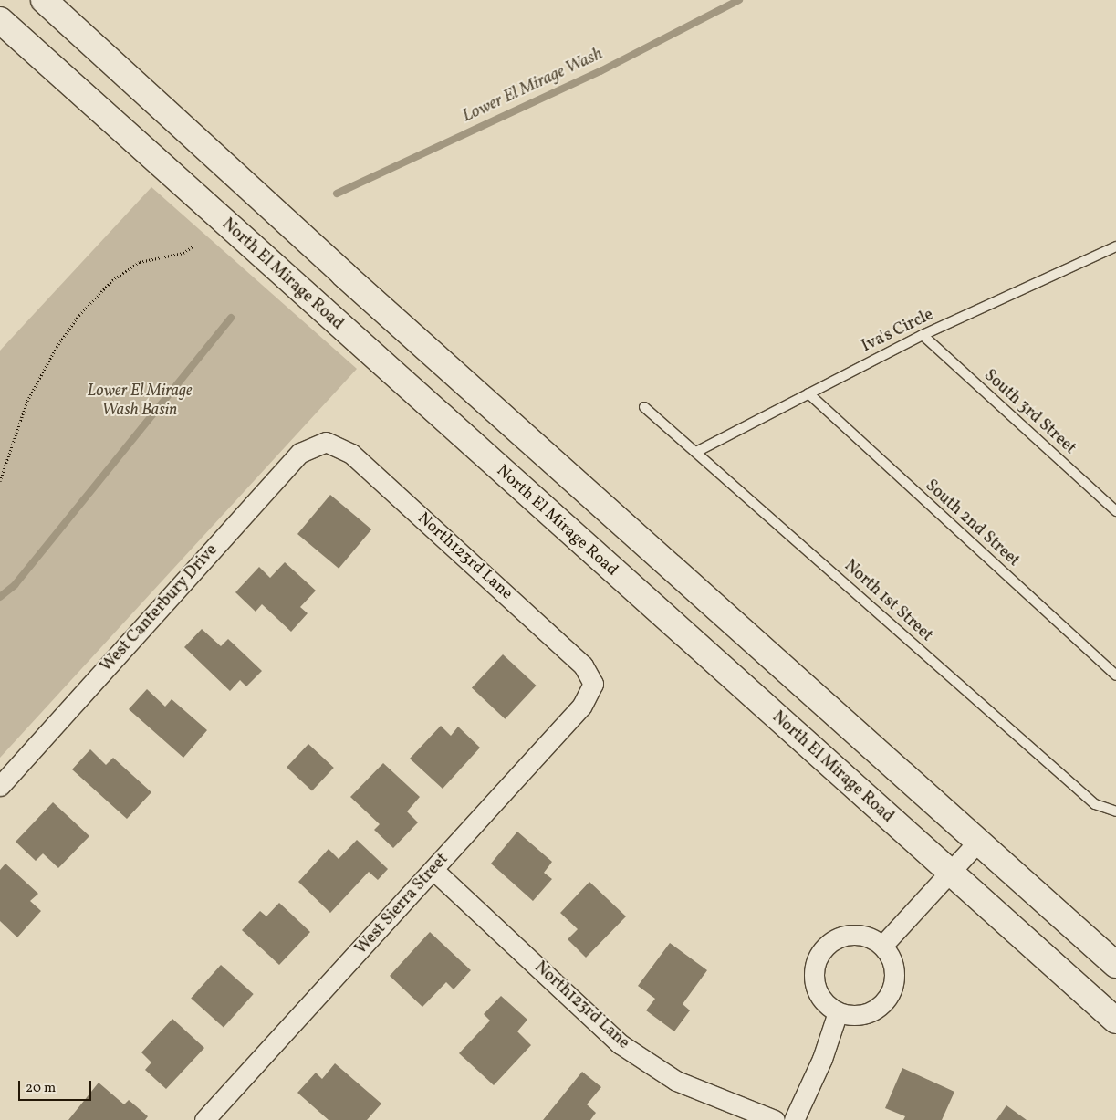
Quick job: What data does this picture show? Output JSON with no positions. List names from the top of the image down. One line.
{"streets":{"main road":["North El Mirage Road"],"street":["North123rd Lane","West Canterbury Drive","West Sierra Street"],"lane":["Iva's Circle","South 3rd Street","South 2nd Street","North 1st Street"]},"crossings":[["Iva's Circle","South 3rd Street"],["Iva's Circle","South 2nd Street"],["Iva's Circle","North 1st Street"],["North123rd Lane","West Canterbury Drive"],["North123rd Lane","West Sierra Street"]],"water":["Lower El Mirage Wash"],"parks":["Lower El Mirage Wash Basin"],"scale_bar":"20 m"}
